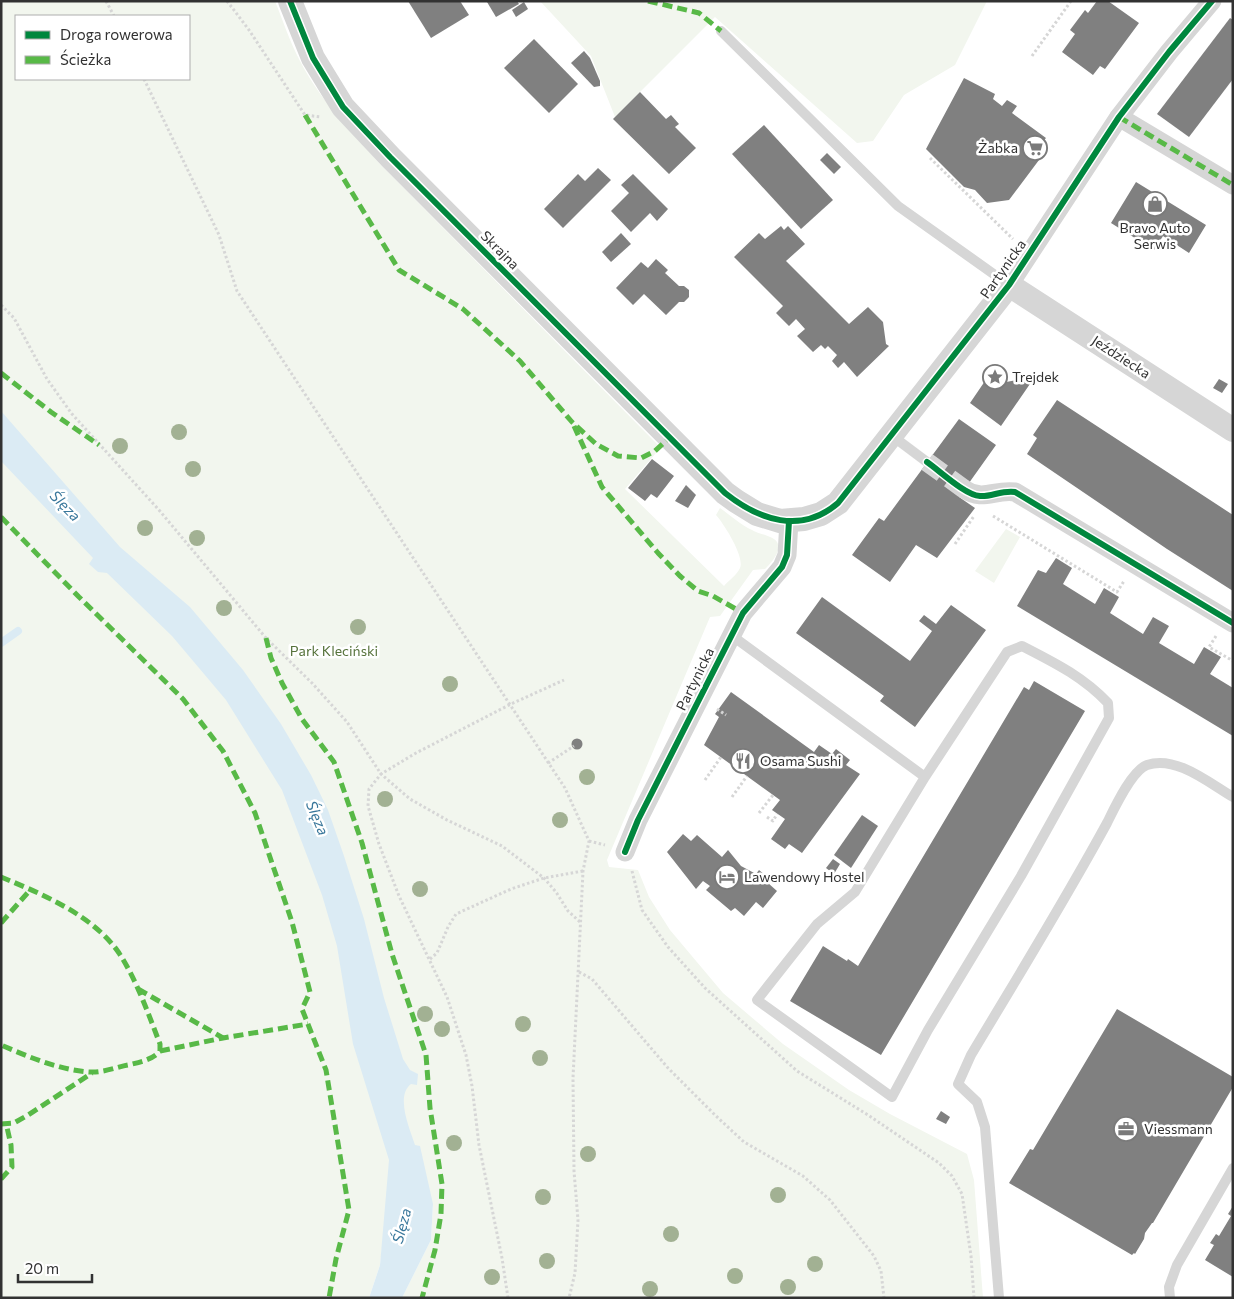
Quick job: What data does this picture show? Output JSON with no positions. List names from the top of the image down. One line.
{"streets":{"street":["Skrajna","Partynicka","Jeździecka"]},"crossings":[["Skrajna","Partynicka"],["Partynicka","Jeździecka"]],"water":["Ślęza"],"parks":["Park Kleciński"],"places":{"supermarket":["Żabka"],"shop":["Bravo Auto Serwis"],"place":["Trejdek"],"restaurant":["Osama Sushi"],"hotel":["Lawendowy Hostel"],"office":["Viessmann"]},"legend":["Droga rowerowa","Ścieżka"],"scale_bar":"20 m"}
